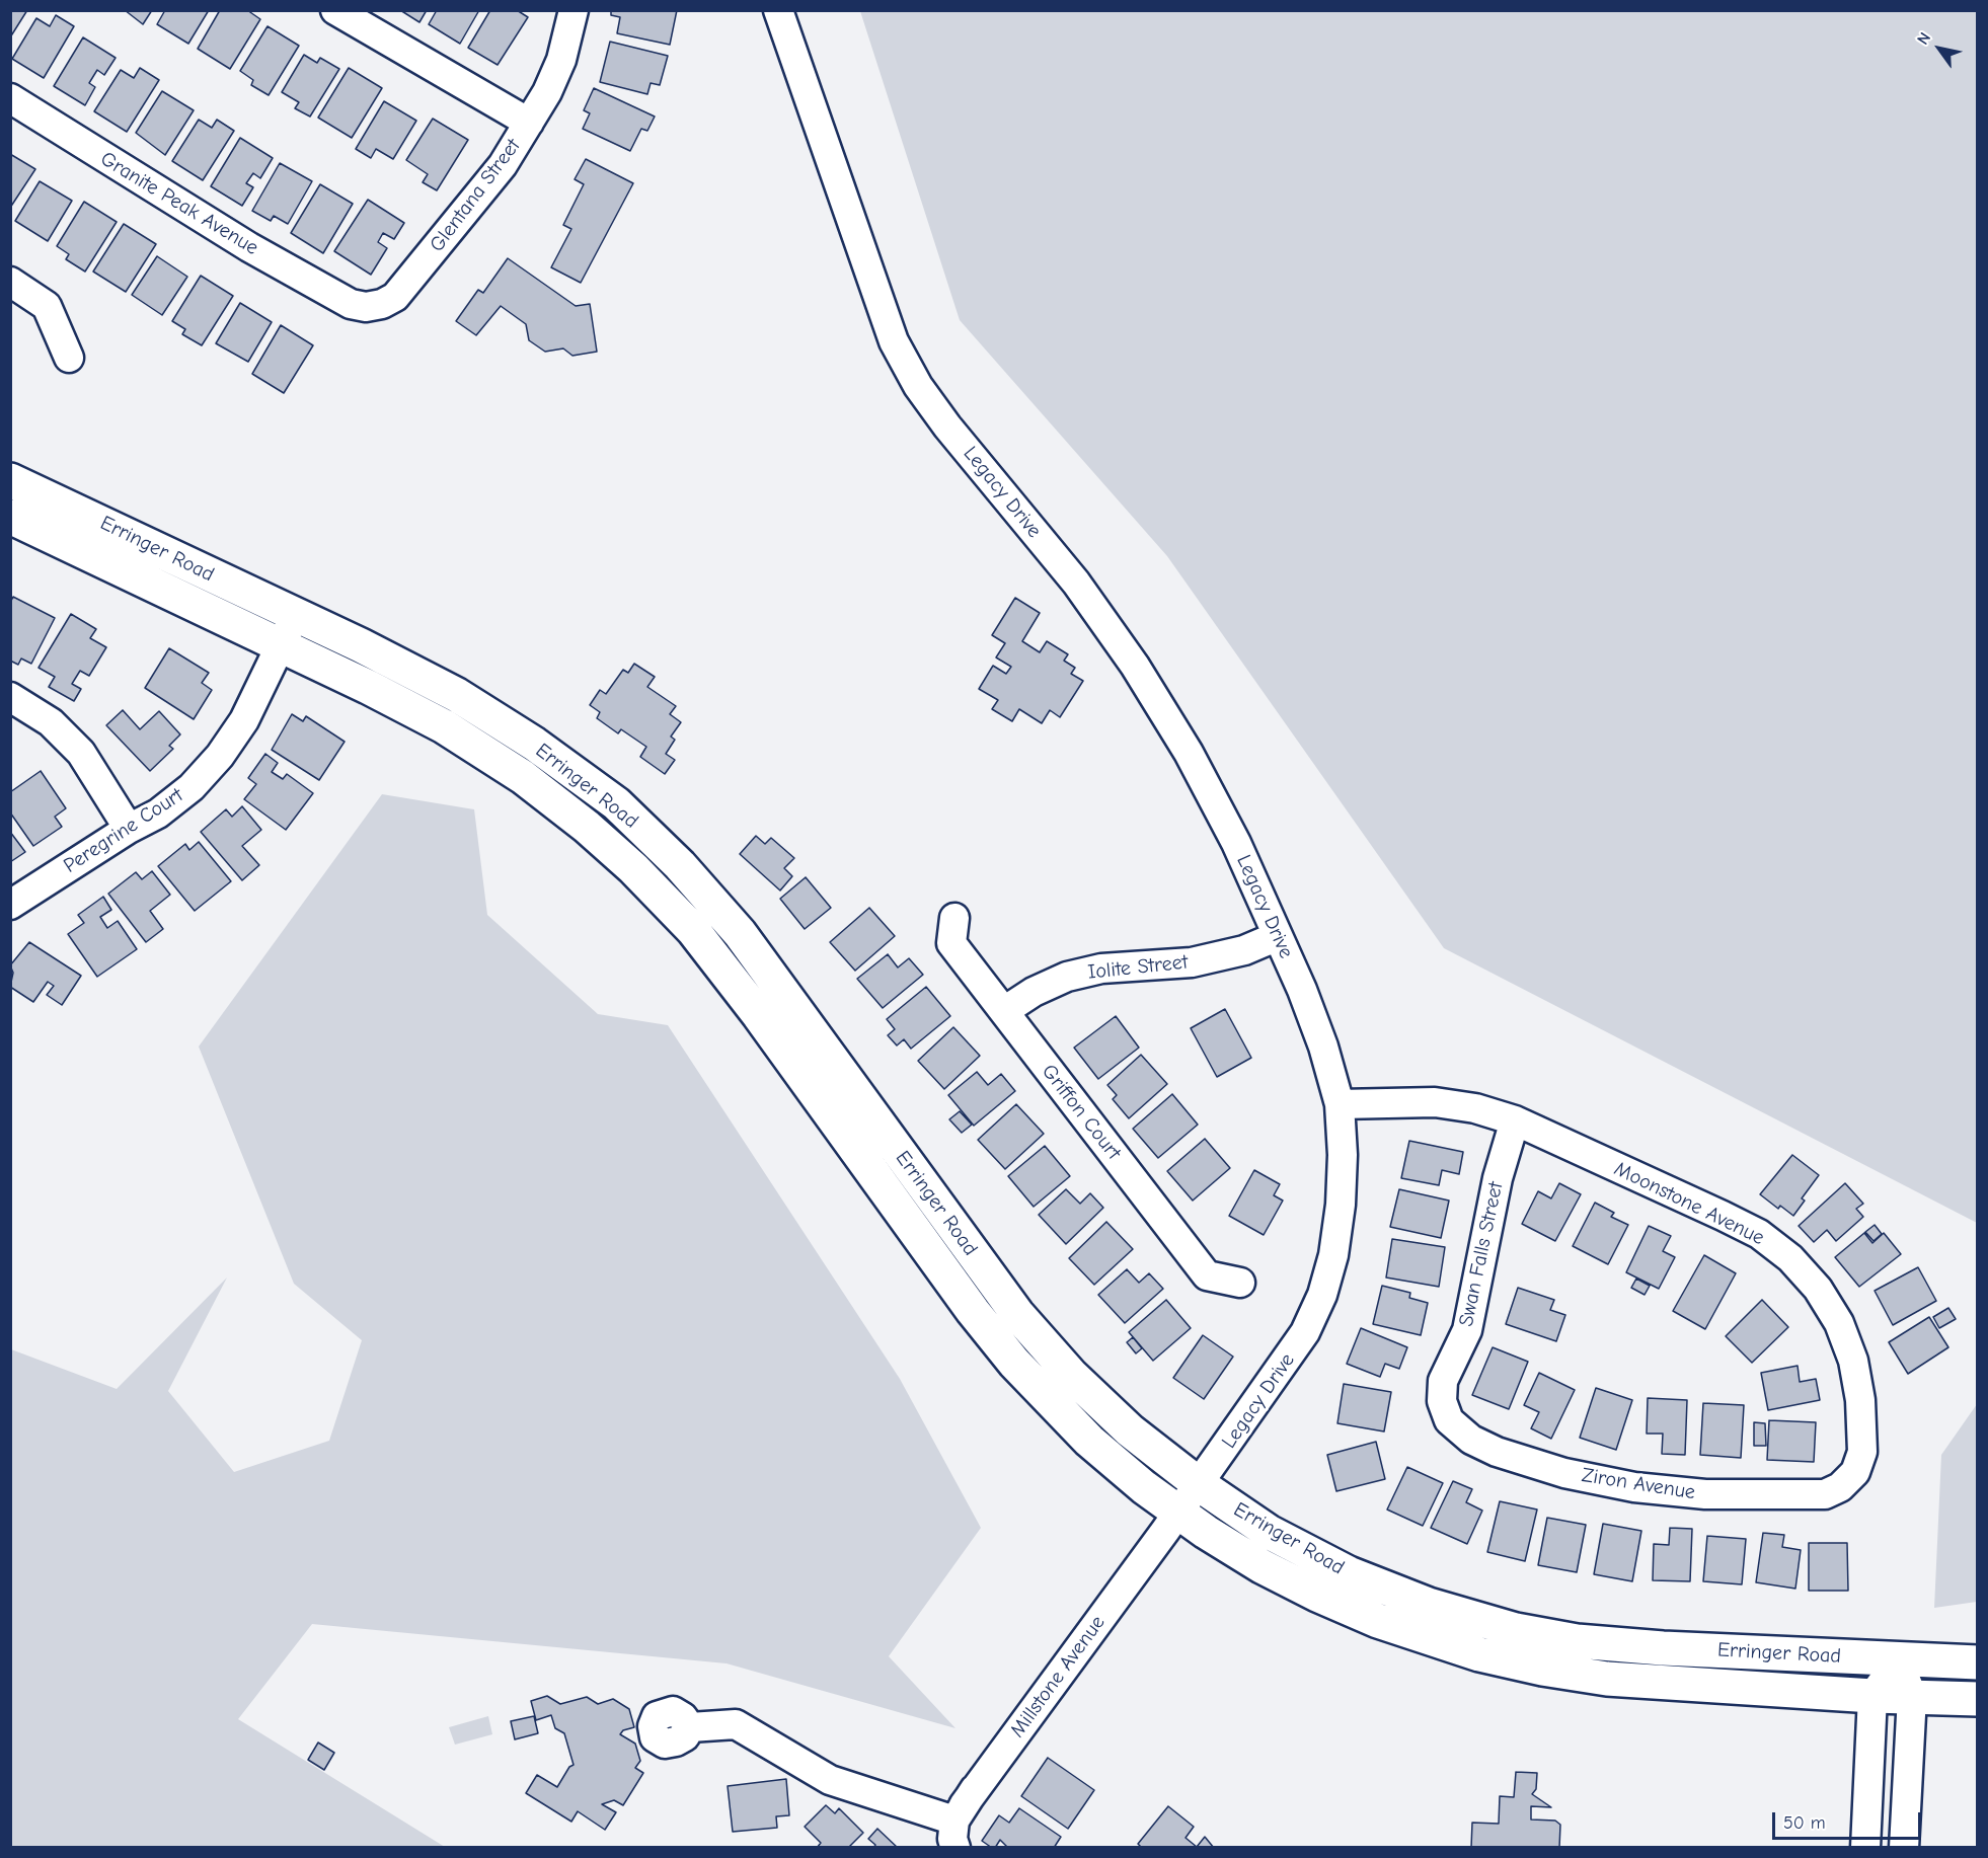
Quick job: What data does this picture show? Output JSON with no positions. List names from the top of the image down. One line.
{"streets":{"main road":["Erringer Road"],"street":["Glentana Street","Granite Peak Avenue","Legacy Drive","Peregrine Court","Iolite Street","Griffon Court","Moonstone Avenue","Swan Falls Street","Ziron Avenue","Millstone Avenue"]},"crossings":[["Glentana Street","Granite Peak Avenue"],["Legacy Drive","Erringer Road"],["Legacy Drive","Iolite Street"],["Legacy Drive","Moonstone Avenue"],["Legacy Drive","Millstone Avenue"],["Erringer Road","Peregrine Court"],["Erringer Road","Millstone Avenue"],["Iolite Street","Griffon Court"],["Moonstone Avenue","Swan Falls Street"],["Moonstone Avenue","Ziron Avenue"],["Swan Falls Street","Ziron Avenue"]],"scale_bar":"50 m","north":"top left"}
